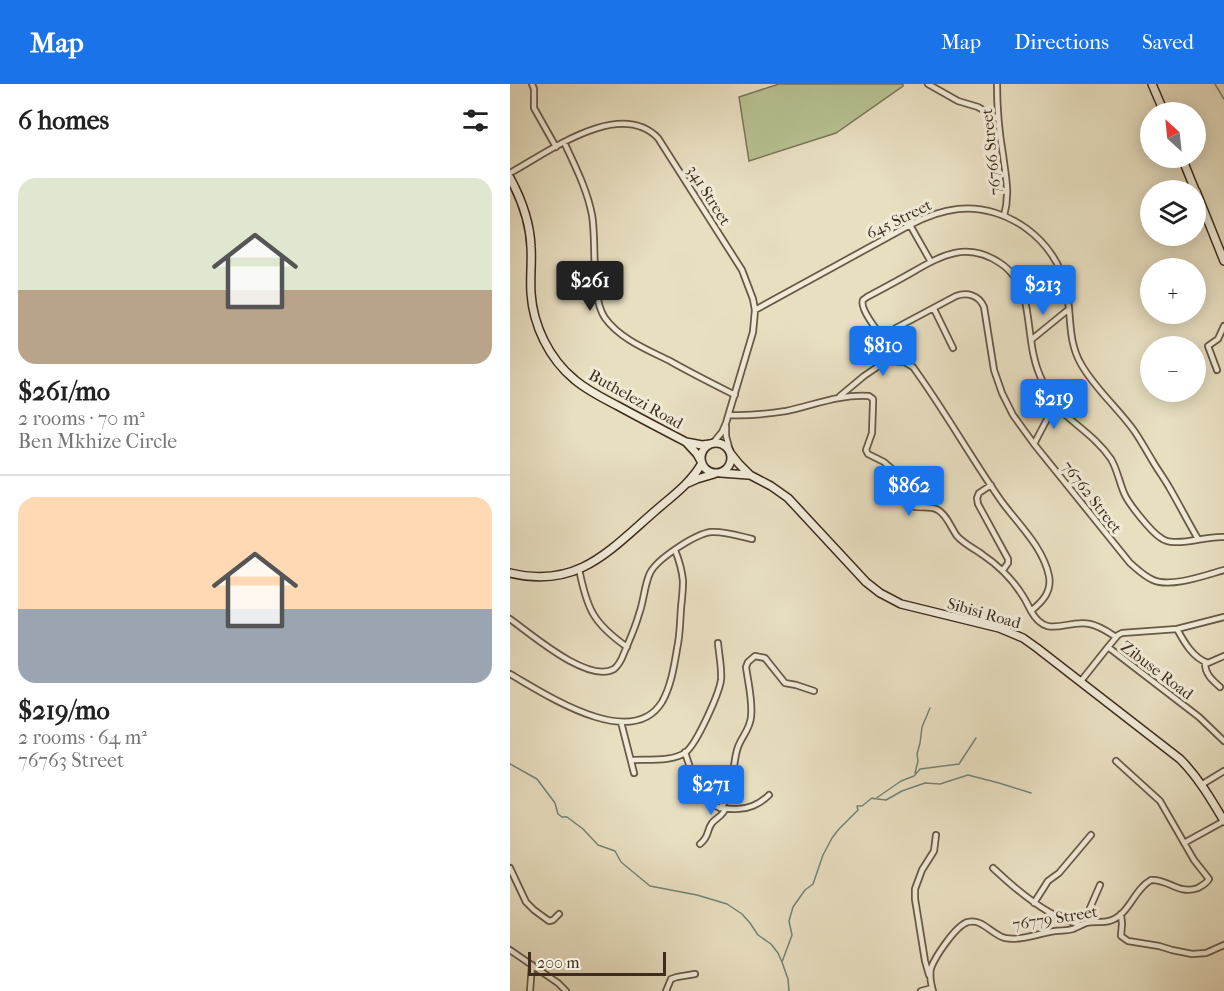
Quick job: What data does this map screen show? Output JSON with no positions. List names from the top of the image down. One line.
{"streets":{"street":["76766 Street","341 Street","645 Street","Buthelezi Road","76762 Street","Sibisi Road","Zibuse Road","76779 Street"]},"crossings":[["76766 Street","645 Street"],["341 Street","645 Street"],["341 Street","Buthelezi Road"],["341 Street","Sibisi Road"],["645 Street","76762 Street"],["Buthelezi Road","Sibisi Road"],["Sibisi Road","Zibuse Road"]],"scale_bar":"200 m","north":"top left","page":{"header":"Map","nav":["Map","Directions","Saved"],"heading":"6 homes","map_buttons":["+","−"],"list":[{"name":"$261/mo","note":"2 rooms · 70 m² · Ben Mkhize Circle"},{"name":"$219/mo","note":"2 rooms · 64 m² · 76763 Street"}],"price":["$261","$213","$810","$219","$862","$271"],"scale":"200 m"}}
